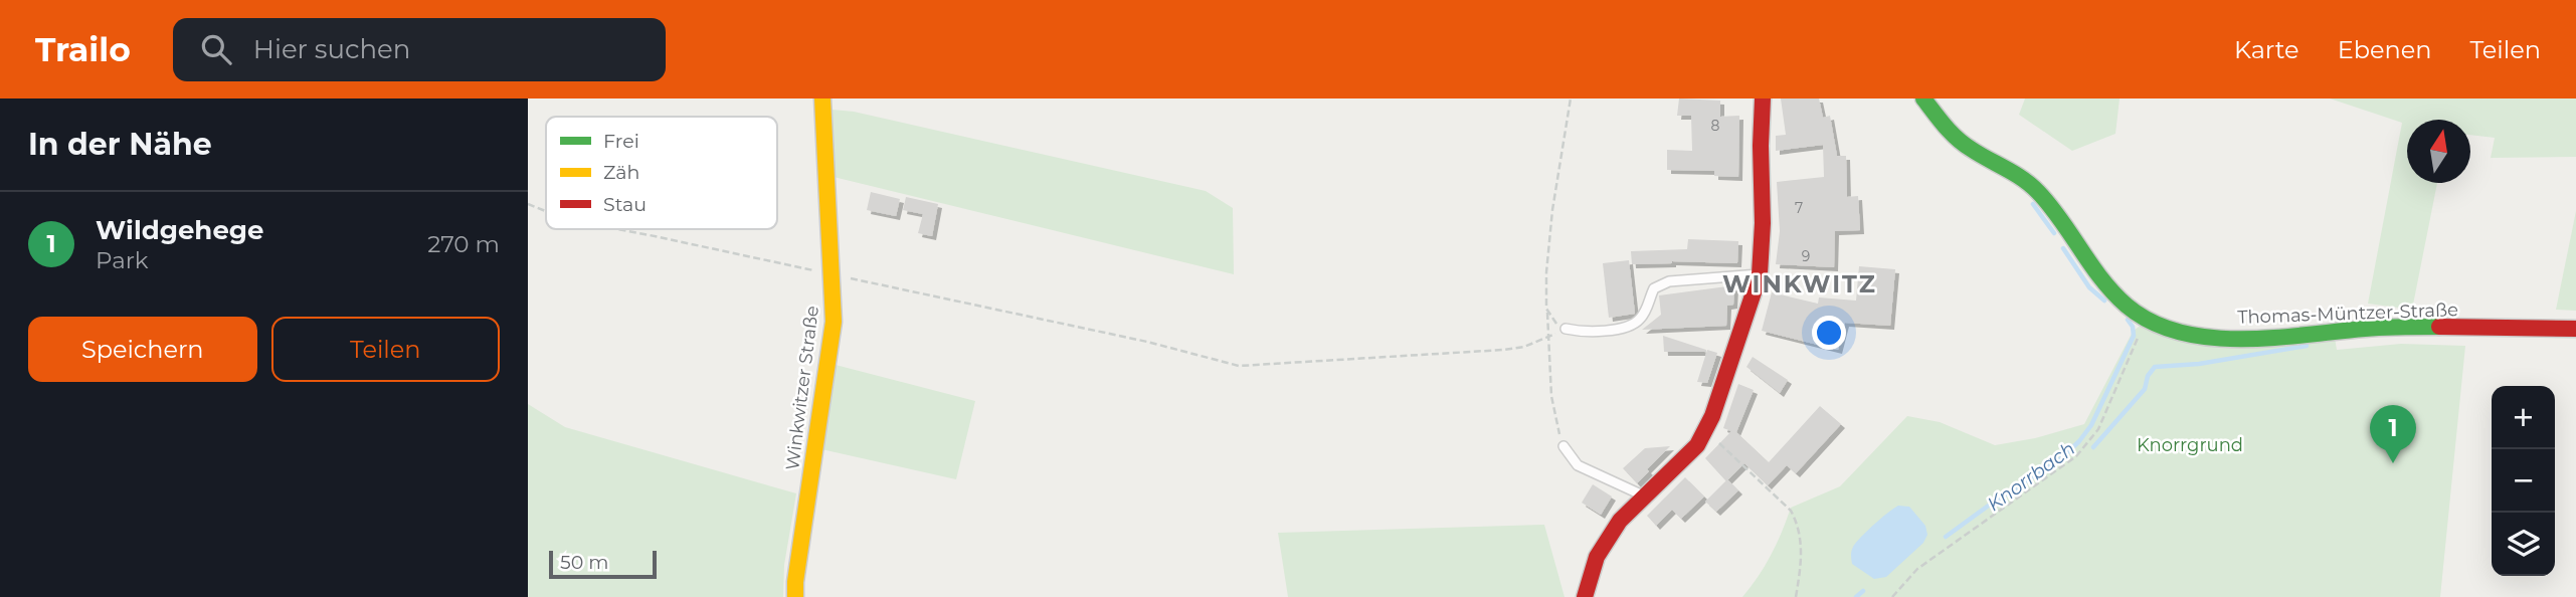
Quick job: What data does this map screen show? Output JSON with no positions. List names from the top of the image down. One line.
{"streets":{"street":["Thomas-Müntzer-Straße","Winkwitzer Straße"]},"districts":["WINKWITZ"],"water":["Knorrbach"],"parks":["Knorrgrund"],"house_numbers":["8","7","9"],"legend":["Frei","Zäh","Stau"],"scale_bar":"50 m","north":"top","page":{"header":"Trailo","search":"Hier suchen","nav":["Karte","Ebenen","Teilen"],"heading":"In der Nähe","list":[{"mark":"1","name":"Wildgehege","note":"Park","value":"270 m"}],"buttons":["Speichern","Teilen"],"map_buttons":["+","−"],"pins":"1","scale":"50 m"}}
